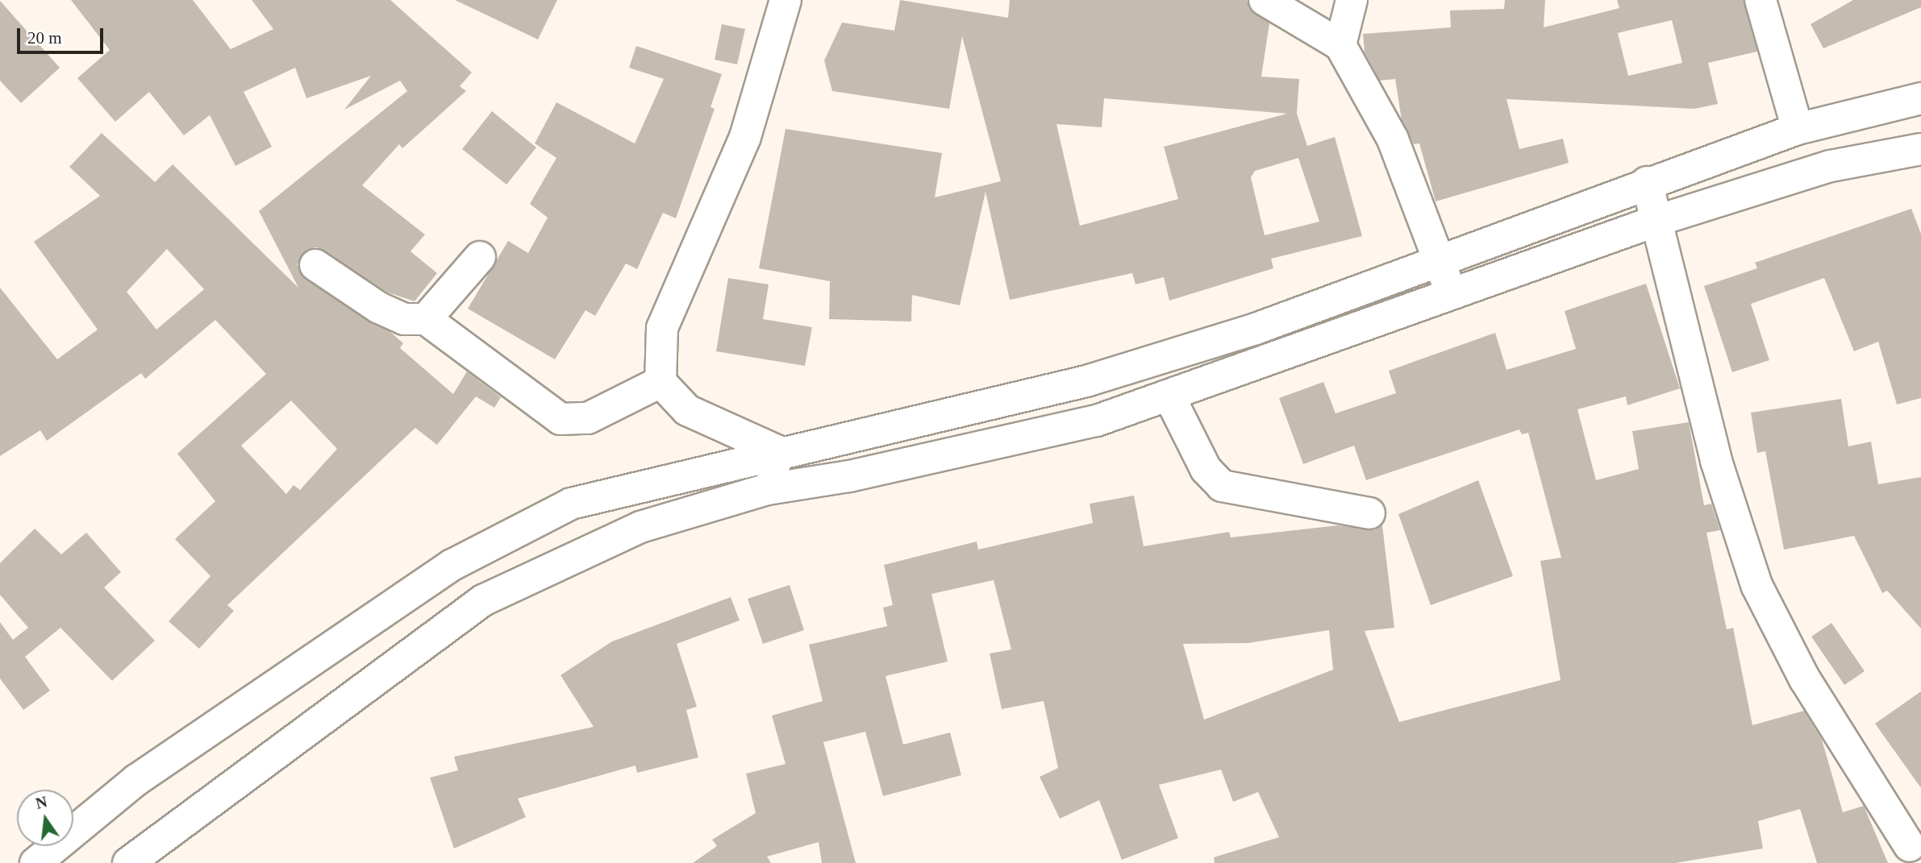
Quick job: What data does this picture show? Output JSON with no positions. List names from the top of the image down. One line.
{"scale_bar":"20 m","north":"top"}
